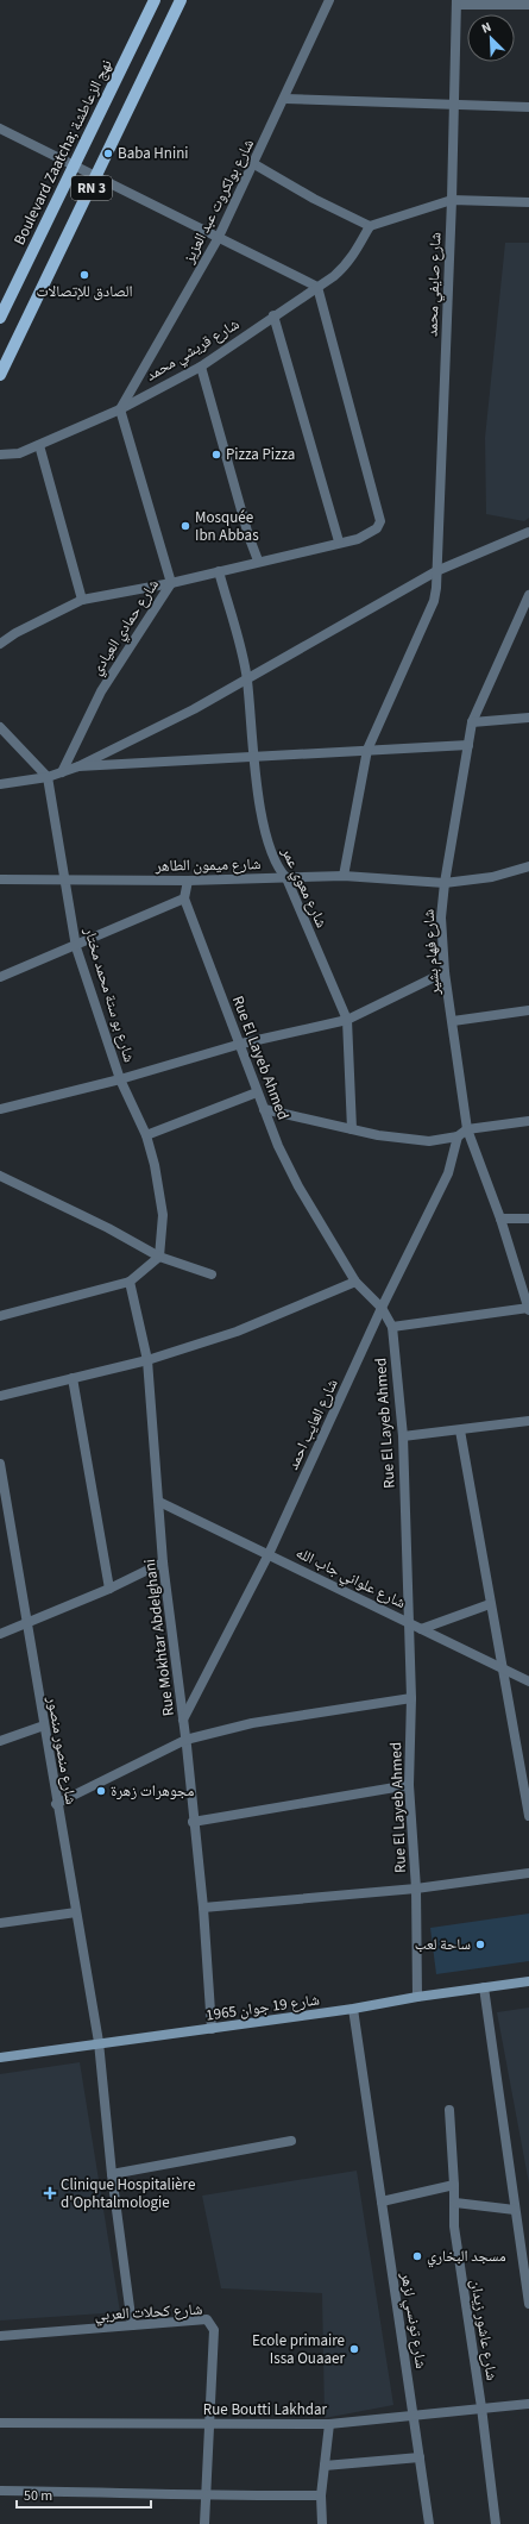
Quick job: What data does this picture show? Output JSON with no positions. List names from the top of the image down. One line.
{"streets":{"main road":["Boulevard Zaatcha; نهج الزعاطشة","RN 3"],"street":["شارع بولكروت عبد العزيز","شارع صايفي محمد","شارع قريشي محمد","شارع حمادي العيادي","شارع ميمون الطاهر","شارع معوي عمر","شارع فهام بشير","شارع بو ستة محمد مختار","Rue El Layeb Ahmed","شارع العايب احمد","شارع علواني جاب الله","Rue Mokhtar Abdelghani","شارع منصور منصور","شارع 19 جوان 1965","شارع كحلات العربي","شارع تونسي لزهر","شارع عاشور زيدان","Rue Boutti Lakhdar"]},"crossings":[["شارع بولكروت عبد العزيز","شارع قريشي محمد"],["شارع بولكروت عبد العزيز","شارع حمادي العيادي"],["شارع صايفي محمد","شارع ميمون الطاهر"],["شارع قريشي محمد","شارع حمادي العيادي"],["شارع ميمون الطاهر","شارع معوي عمر"],["شارع ميمون الطاهر","شارع فهام بشير"],["شارع ميمون الطاهر","شارع بو ستة محمد مختار"],["Rue El Layeb Ahmed","شارع العايب احمد"],["Rue El Layeb Ahmed","شارع علواني جاب الله"],["Rue El Layeb Ahmed","شارع 19 جوان 1965"],["شارع العايب احمد","شارع علواني جاب الله"],["شارع العايب احمد","Rue Mokhtar Abdelghani"],["شارع علواني جاب الله","Rue Mokhtar Abdelghani"],["Rue Mokhtar Abdelghani","شارع 19 جوان 1965"],["شارع منصور منصور","شارع 19 جوان 1965"],["شارع منصور منصور","شارع كحلات العربي"],["شارع 19 جوان 1965","شارع تونسي لزهر"],["شارع كحلات العربي","Rue Boutti Lakhdar"],["شارع تونسي لزهر","Rue Boutti Lakhdar"],["شارع عاشور زيدان","Rue Boutti Lakhdar"]],"places":{"other":["Baba Hnini","الصادق للإتصالات","Pizza Pizza","Mosquée Ibn Abbas","مجوهرات زهرة","ساحة لعب","مسجد البخاري","Ecole primaire Issa Ouaaer"],"health":["Clinique Hospitalière d'Ophtalmologie"]},"scale_bar":"50 m","north":"top left"}
